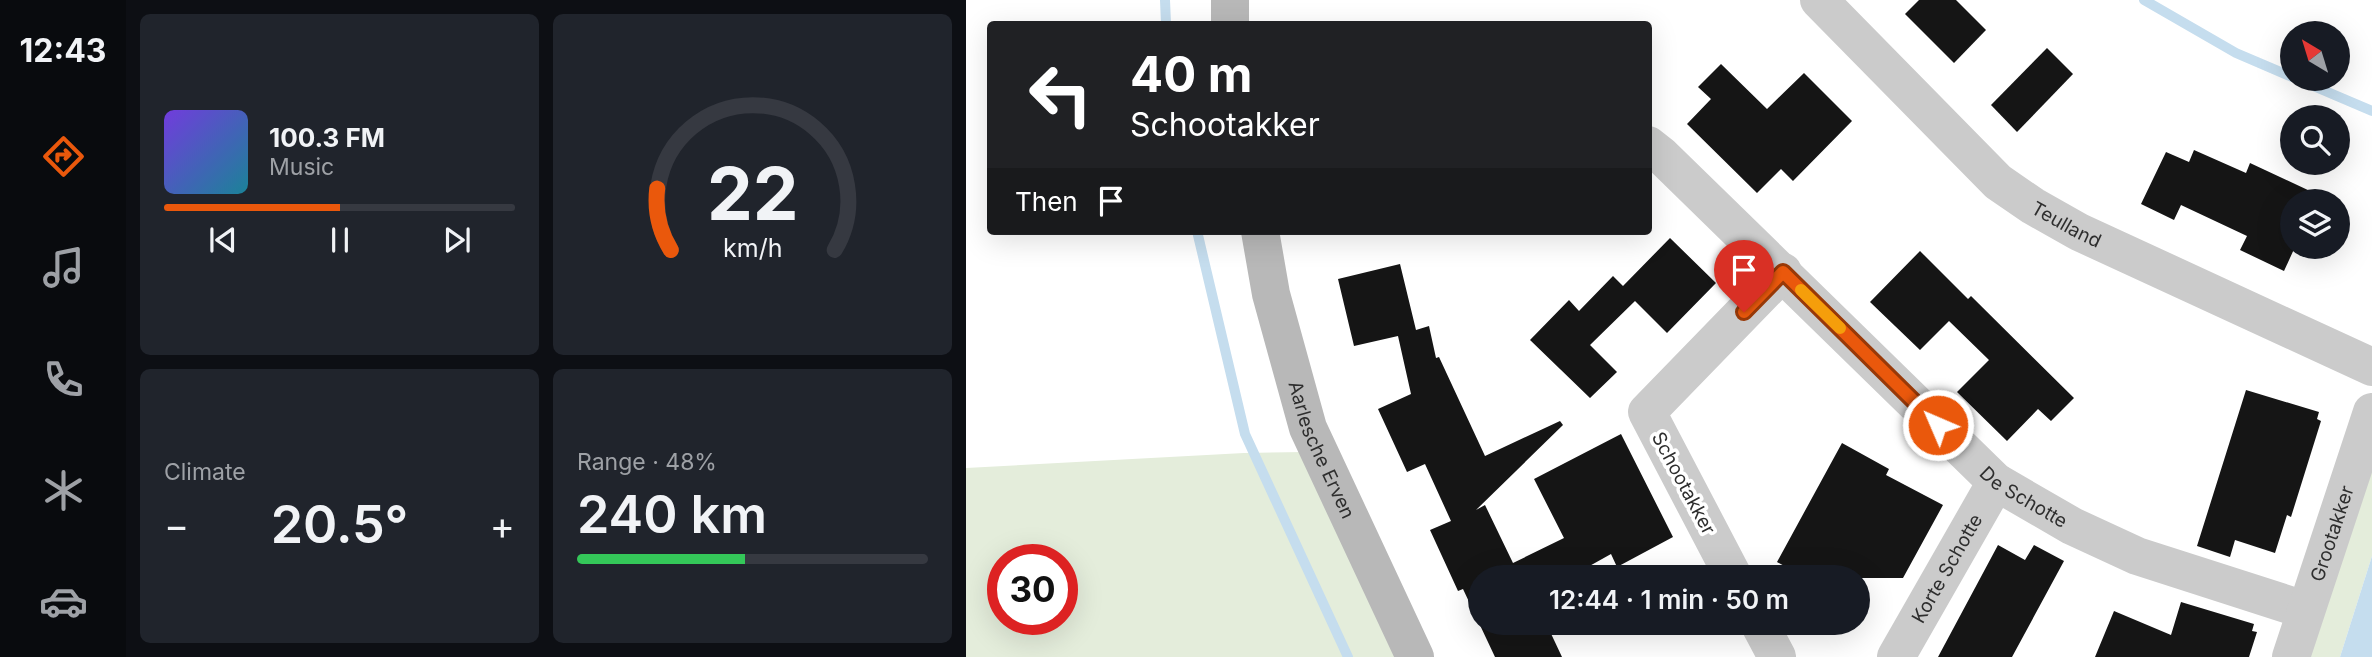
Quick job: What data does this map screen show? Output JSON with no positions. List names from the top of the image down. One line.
{"streets":{"street":["Teulland","Aarlesche Erven","Schootakker","De Schotte","Grootakker","Korte Schotte"]},"crossings":[["Schootakker","De Schotte"],["De Schotte","Grootakker"],["De Schotte","Korte Schotte"]],"north":"top left","page":{"tabs":"12:43","turn":["40 m","Schootakker"],"song":["100.3 FM","Music"],"then":"Then","tile":["Climate",["Range · 48%","240 km"]],"heat":["−","20.5°","+"],"limit":"30","trip":"12:44 · 1 min · 50 m","gauge":["22","km/h"]}}
